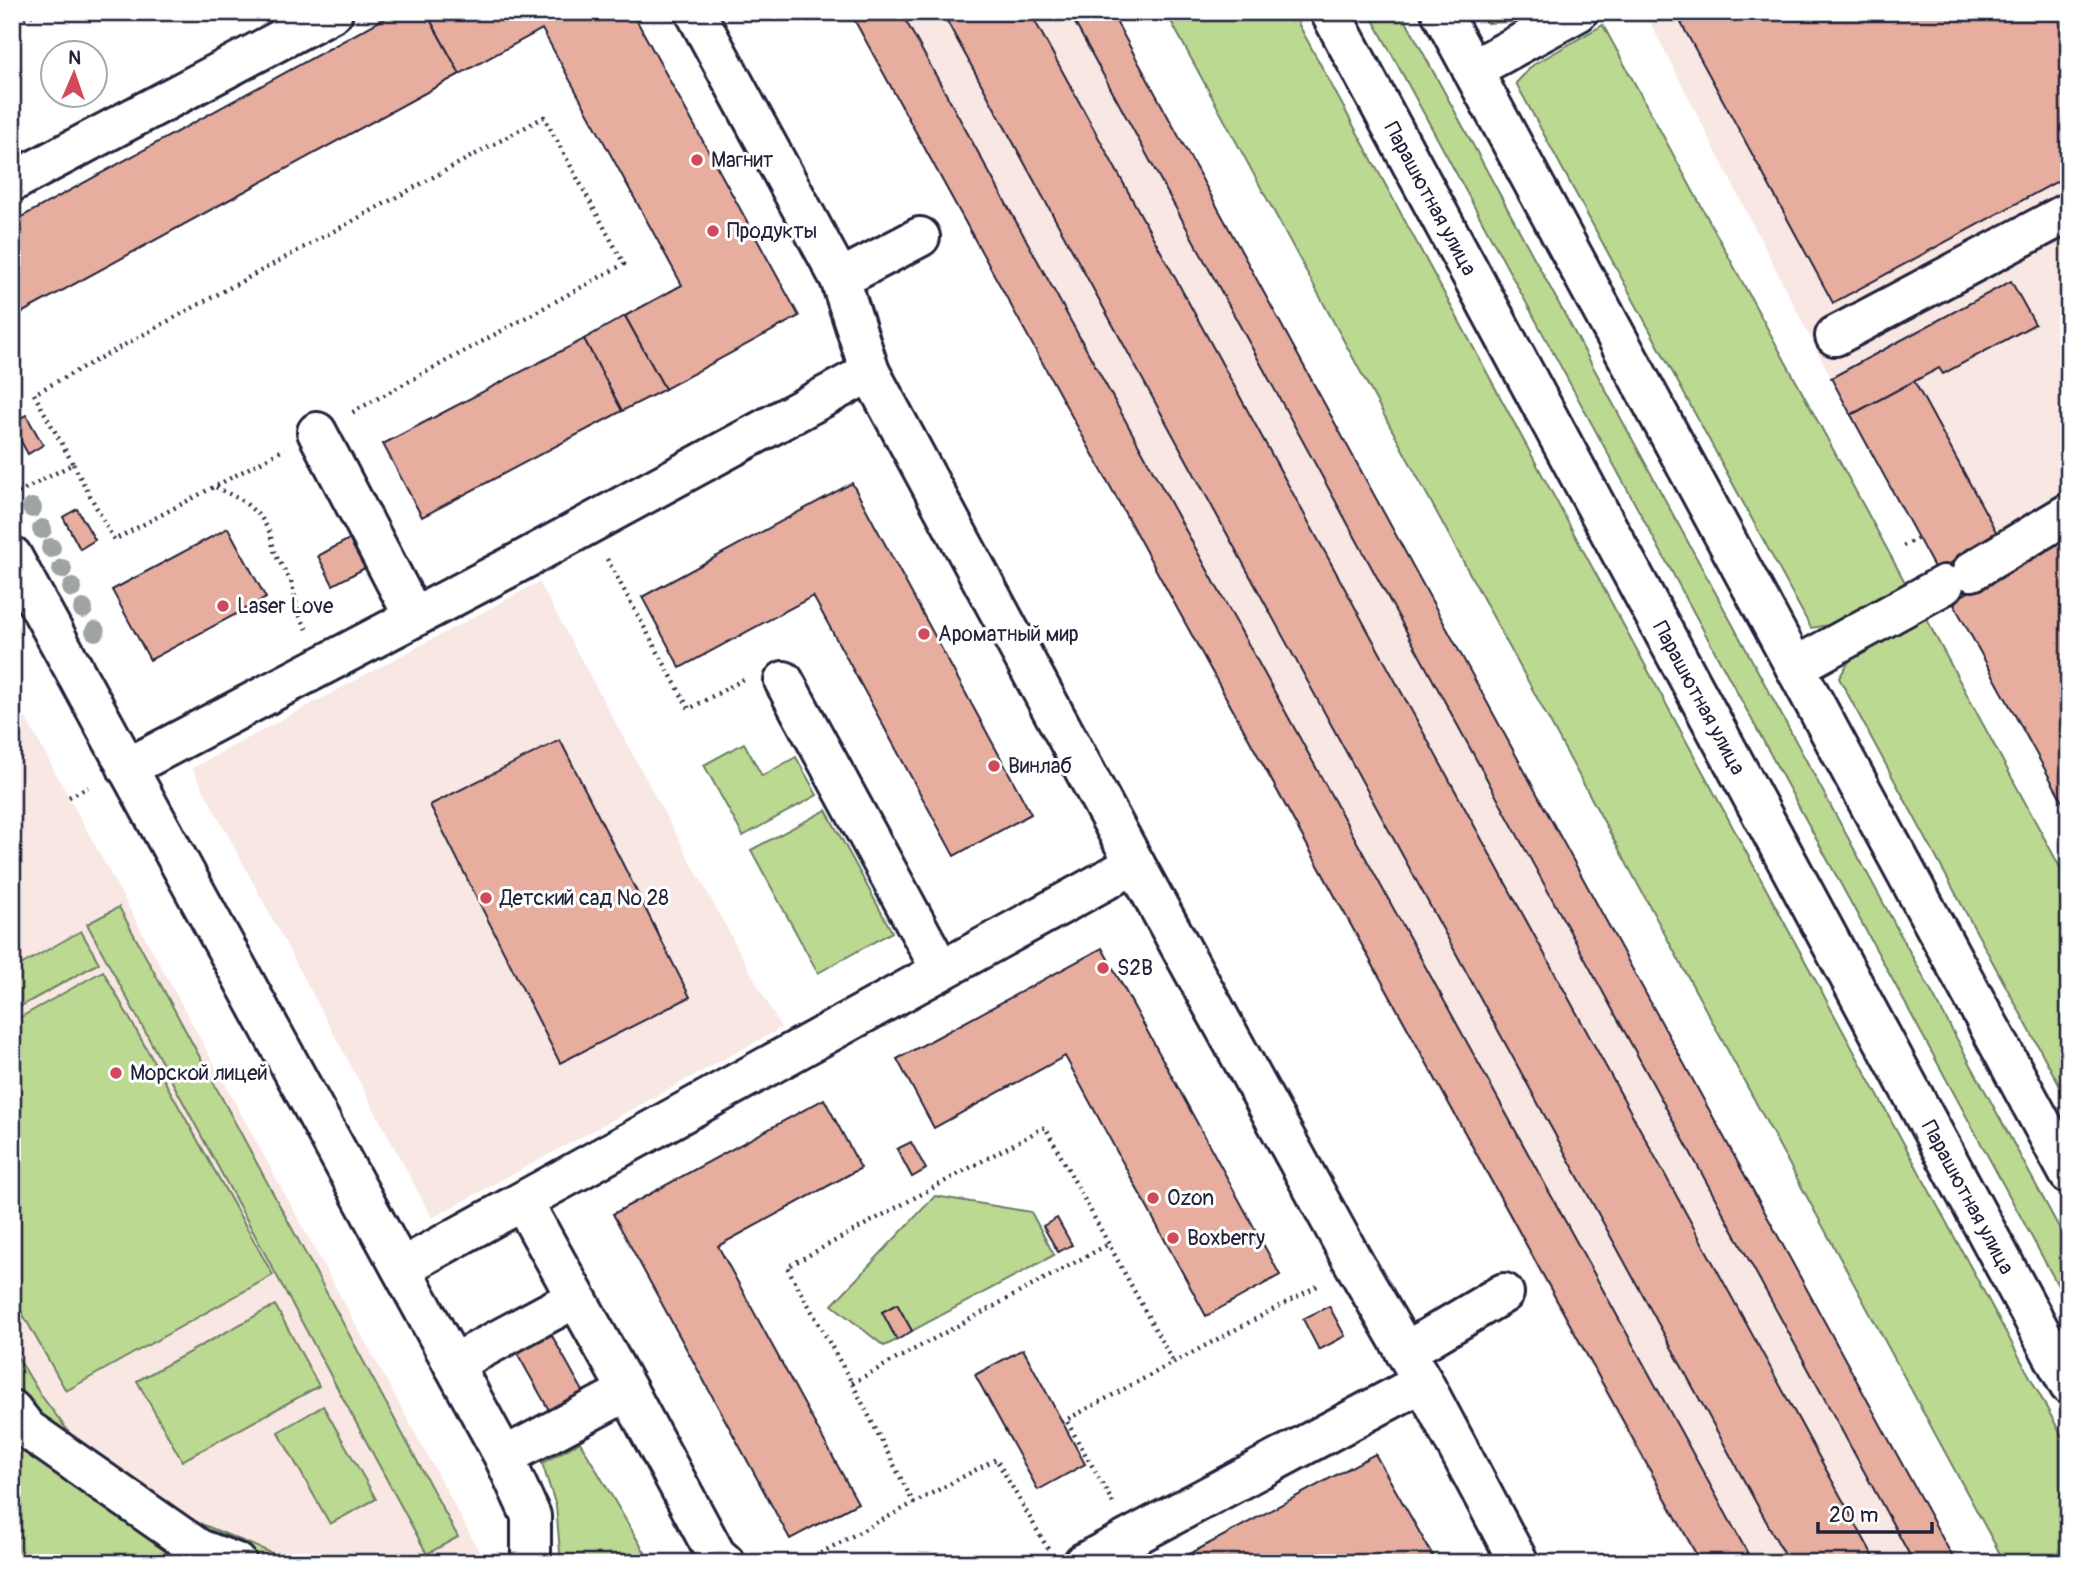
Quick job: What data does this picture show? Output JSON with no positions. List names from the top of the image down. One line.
{"streets":{"main road":["Парашютная улица"]},"places":["Магнит","Продукты","Laser Love","Ароматный мир","Винлаб","Детский сад № 28","S2B","Морской лицей","Ozon","Boxberry"],"scale_bar":"20 m","north":"top"}
